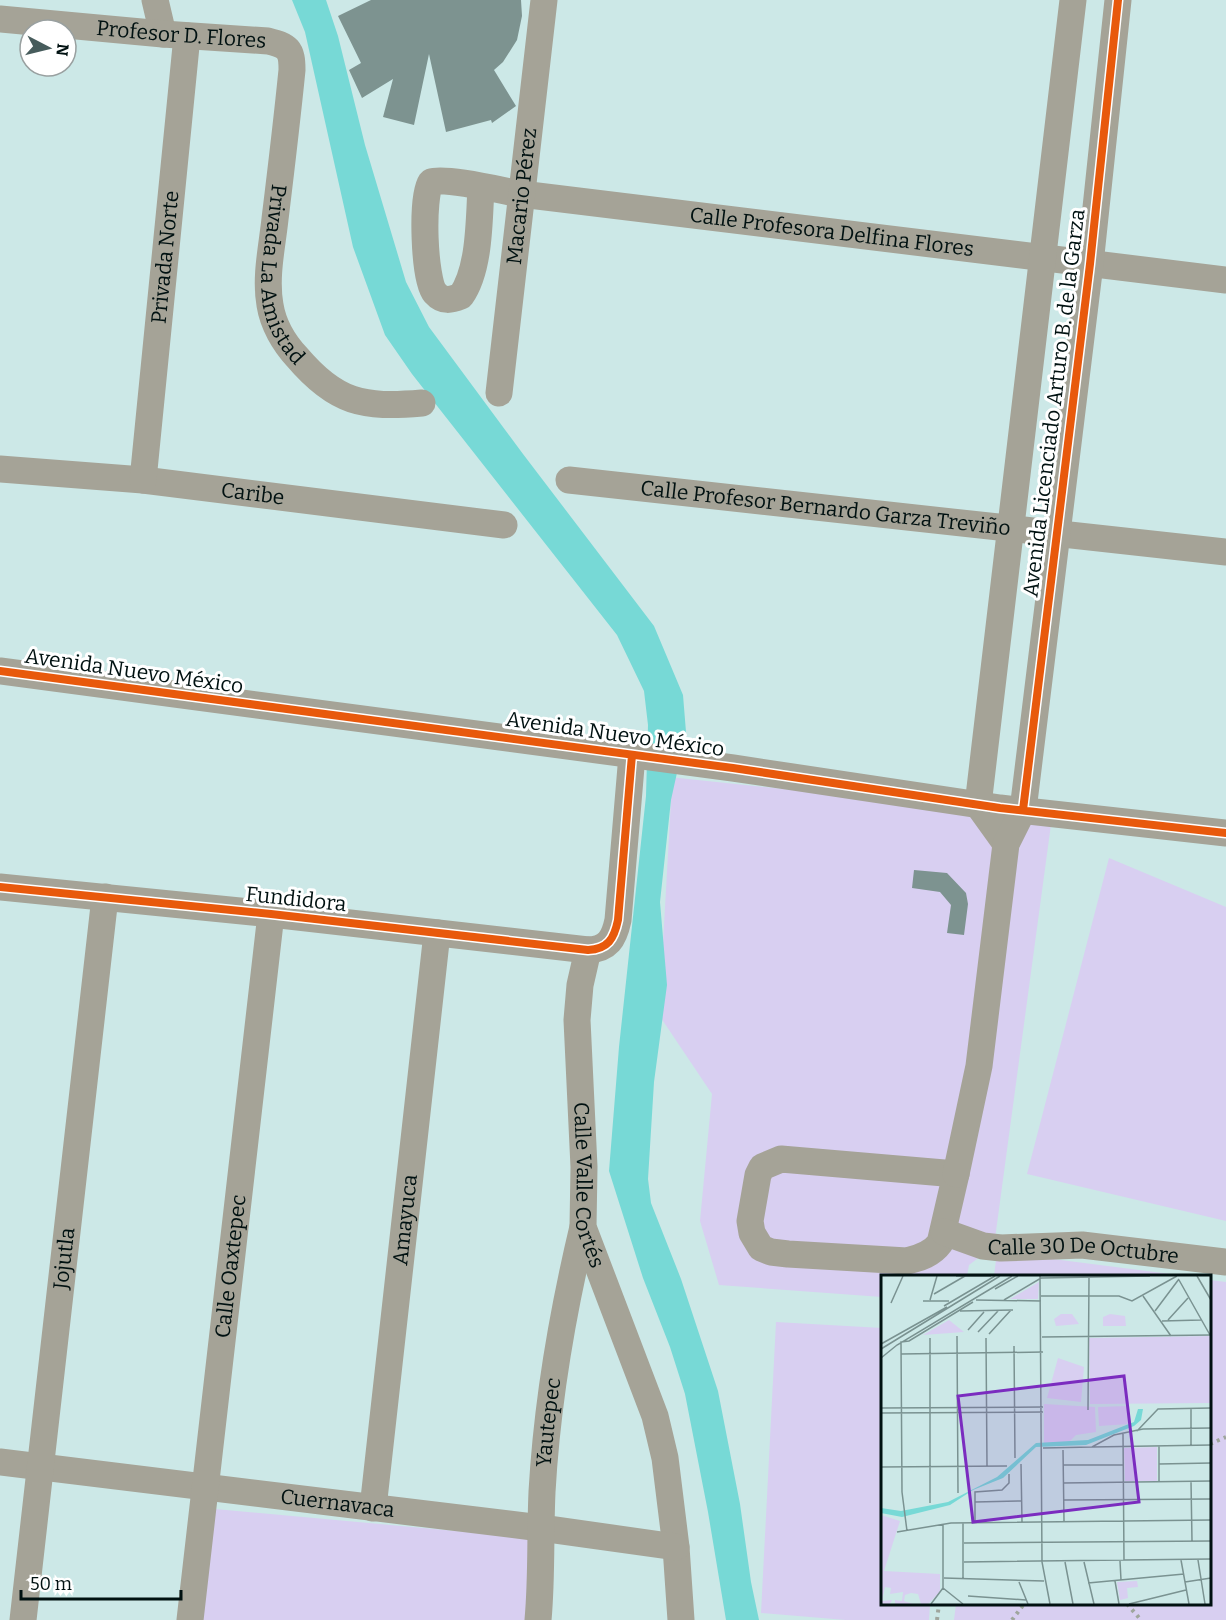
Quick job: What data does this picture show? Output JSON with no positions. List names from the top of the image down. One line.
{"streets":{"street":["Profesor D. Flores","Macario Pérez","Calle Profesora Delfina Flores","Privada Norte","Privada La Amistad","Avenida Licenciado Arturo B. de la Garza","Caribe","Calle Profesor Bernardo Garza Treviño","Avenida Nuevo México","Fundidora","Calle Valle Cortés","Amayuca","Calle 30 De Octubre","Jojutla","Calle Oaxtepec","Yautepec","Cuernavaca"]},"crossings":[["Profesor D. Flores","Privada Norte"],["Profesor D. Flores","Privada La Amistad"],["Macario Pérez","Calle Profesora Delfina Flores"],["Calle Profesora Delfina Flores","Avenida Licenciado Arturo B. de la Garza"],["Privada Norte","Caribe"],["Avenida Licenciado Arturo B. de la Garza","Calle Profesor Bernardo Garza Treviño"],["Avenida Licenciado Arturo B. de la Garza","Avenida Nuevo México"],["Avenida Licenciado Arturo B. de la Garza","Calle 30 De Octubre"],["Fundidora","Calle Valle Cortés"],["Fundidora","Amayuca"],["Fundidora","Jojutla"],["Fundidora","Calle Oaxtepec"],["Calle Valle Cortés","Yautepec"],["Calle Valle Cortés","Cuernavaca"],["Amayuca","Cuernavaca"],["Jojutla","Cuernavaca"],["Calle Oaxtepec","Cuernavaca"],["Yautepec","Cuernavaca"]],"scale_bar":"50 m","north":"right"}
